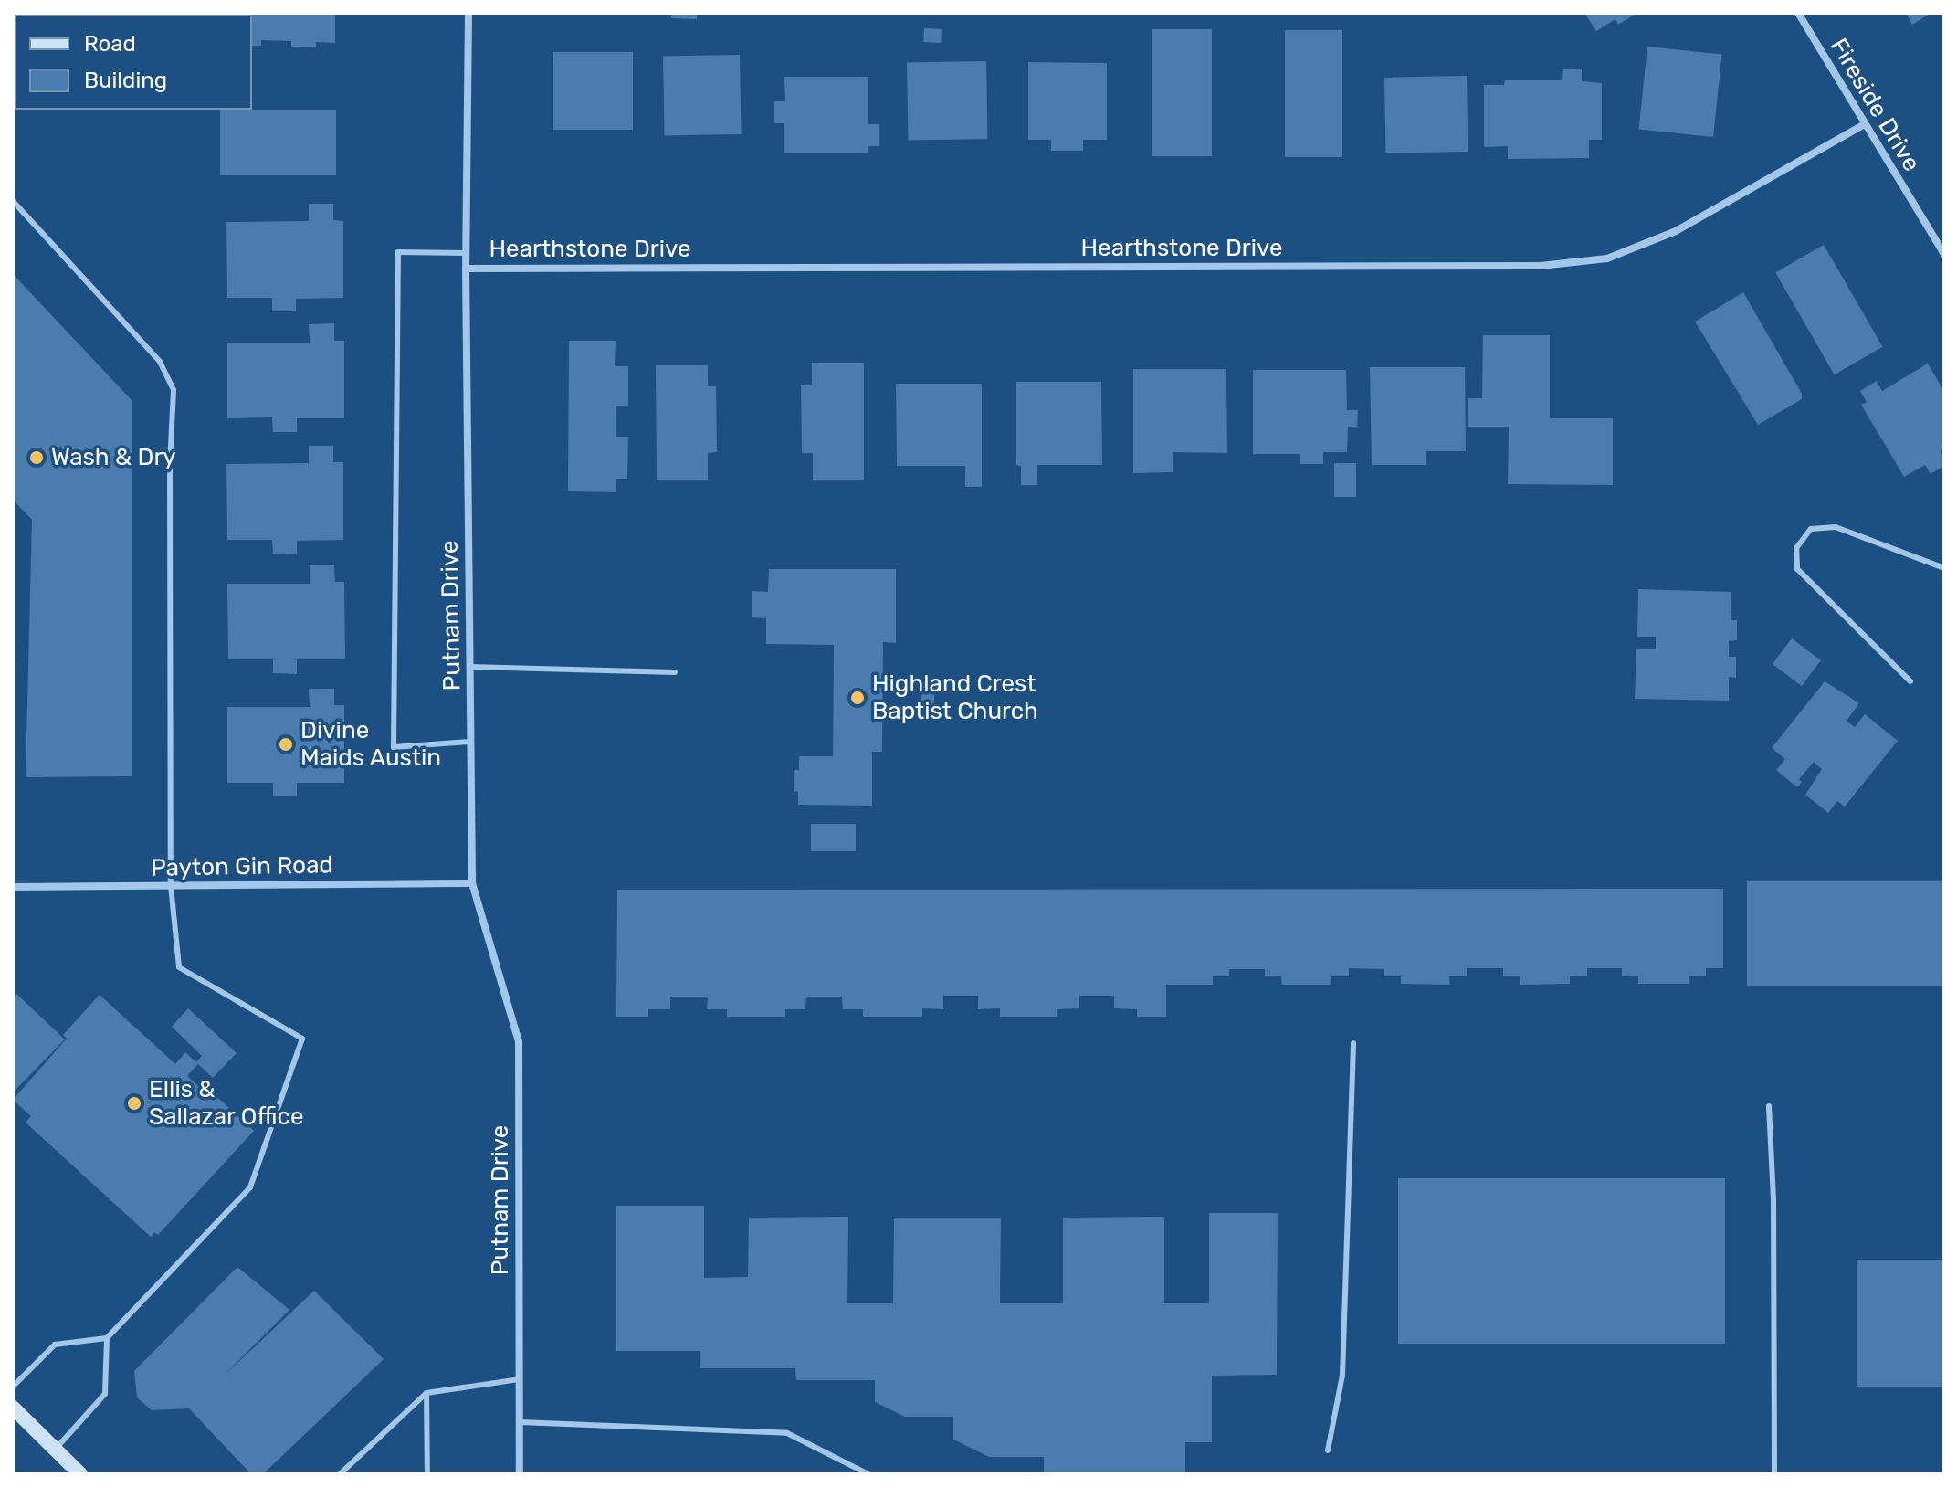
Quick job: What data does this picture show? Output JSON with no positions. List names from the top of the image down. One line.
{"streets":{"street":["Fireside Drive","Hearthstone Drive","Putnam Drive","Payton Gin Road"]},"crossings":[["Fireside Drive","Hearthstone Drive"],["Hearthstone Drive","Putnam Drive"],["Putnam Drive","Payton Gin Road"]],"places":["Wash & Dry","Highland Crest Baptist Church","Divine Maids Austin","Ellis & Sallazar Office"],"legend":["Road","Building"]}
